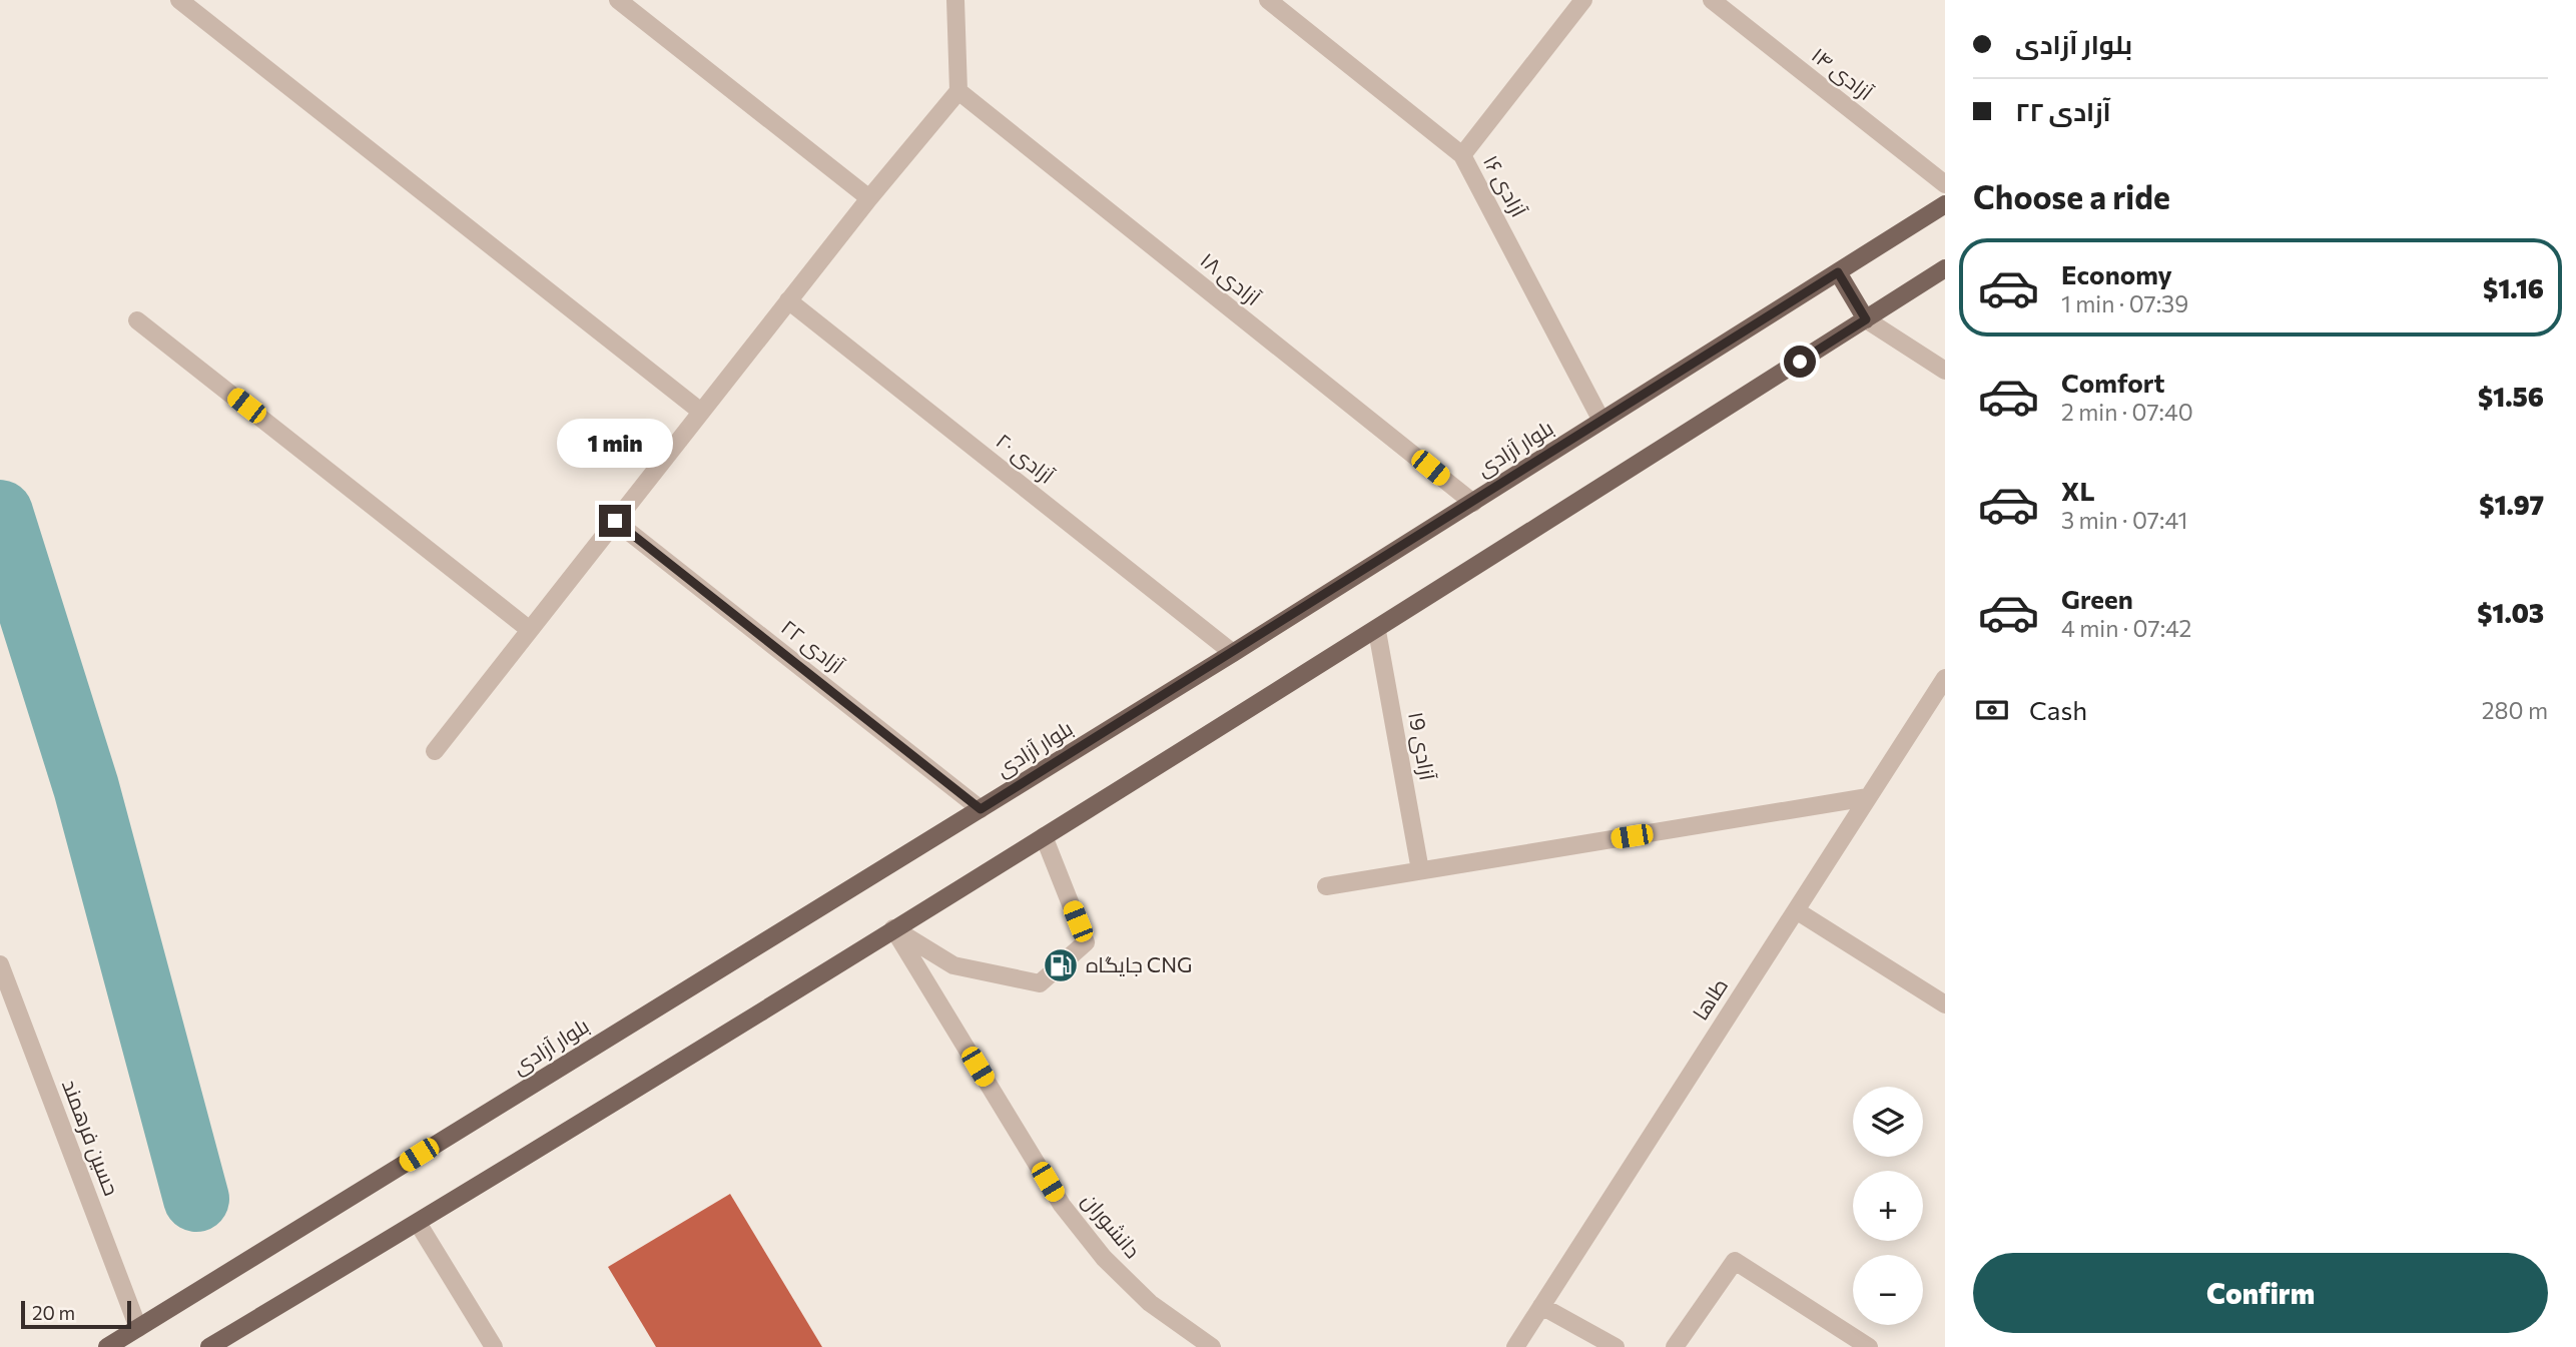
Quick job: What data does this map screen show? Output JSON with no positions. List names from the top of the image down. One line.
{"streets":{"main road":["بلوار آزادی"],"street":["آزادی ۱۴","آزادی ۱۶","آزادی ۱۸","آزادی ۲۰","آزادی ۲۲","آزادی ۱9","طاها","حسین فرهمند","دانشوران"]},"crossings":[["آزادی ۱۶","بلوار آزادی"],["آزادی ۱۸","بلوار آزادی"],["بلوار آزادی","آزادی ۲۰"],["بلوار آزادی","آزادی ۲۲"],["بلوار آزادی","حسین فرهمند"]],"places":{"fuel station":["جایگاه CNG"]},"scale_bar":"20 m","page":{"banner":["بلوار آزادی","آزادی ۲۲"],"heading":"Choose a ride","list":[{"name":"Economy","note":"1 min · 07:39","value":"$1.16"},{"name":"Comfort","note":"2 min · 07:40","value":"$1.56"},{"name":"XL","note":"3 min · 07:41","value":"$1.97"},{"name":"Green","note":"4 min · 07:42","value":"$1.03"}],"bubble":"1 min","pay":["Cash","280 m"],"map_buttons":["+","−"],"buttons":"Confirm","scale":"20 m"}}
